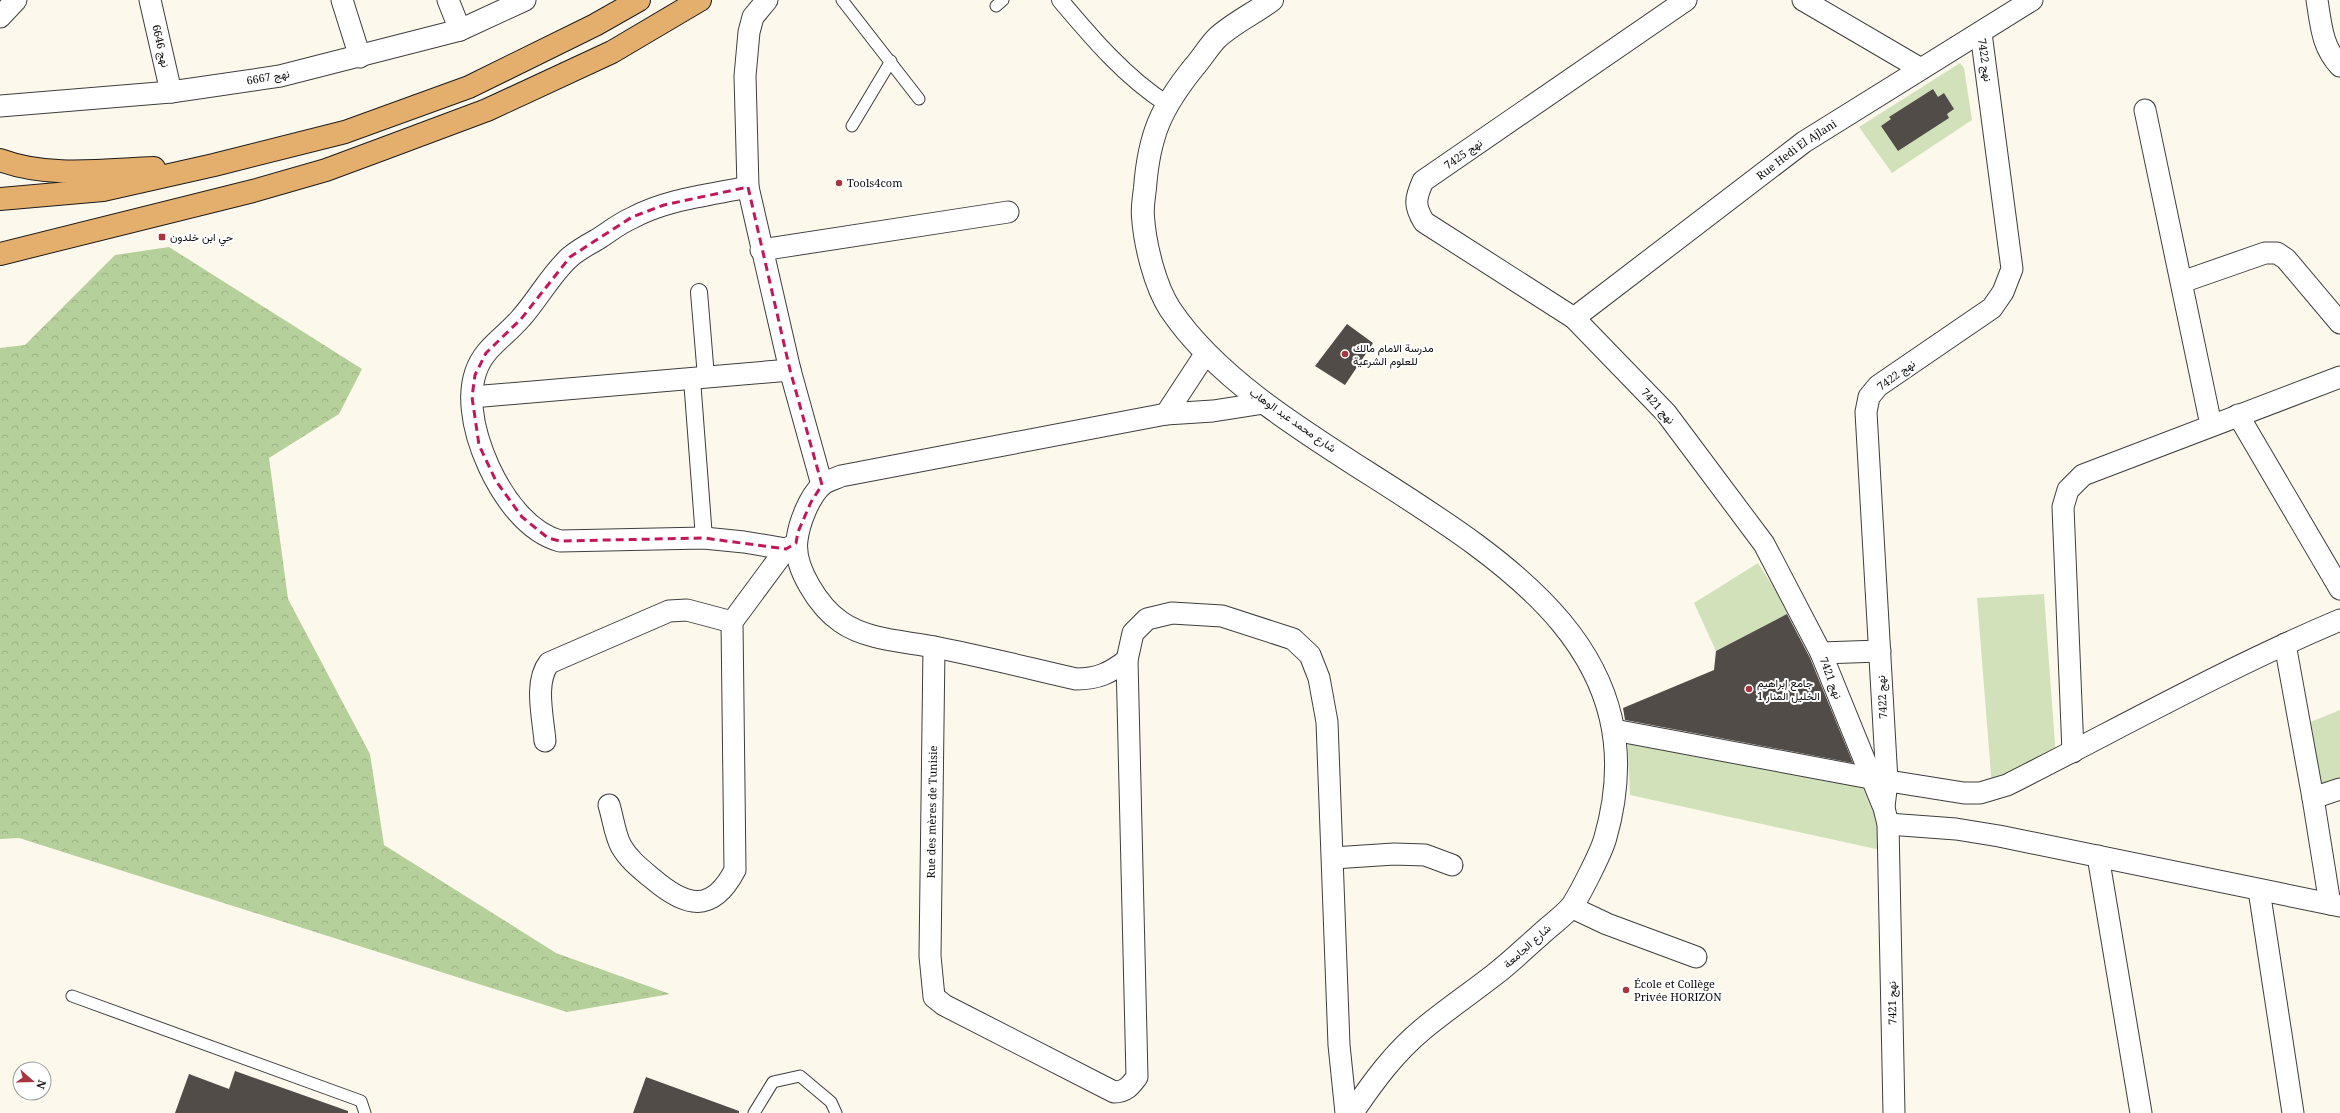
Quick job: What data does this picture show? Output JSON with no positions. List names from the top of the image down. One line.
{"streets":{"street":["نهج 6646","نهج 7422","نهج 6667","Rue Hedi El Ajlani","نهج 7425","نهج 7421","شارع محمد عبد الوهاب","Rue des mères de Tunisie","شارع الجامعة"]},"crossings":[["نهج 6646","نهج 6667"],["نهج 7422","Rue Hedi El Ajlani"],["نهج 7422","نهج 7421"],["Rue Hedi El Ajlani","نهج 7425"],["Rue Hedi El Ajlani","نهج 7421"],["نهج 7425","نهج 7421"],["شارع محمد عبد الوهاب","شارع الجامعة"]],"places":{"other":["Tools4com","مدرسة الامام مالك للعلوم الشرعية","جامع إبراهيم الخليل المنار 1","École et Collège Privée HORIZON"],"transit":["حي ابن خلدون"]},"north":"right"}
